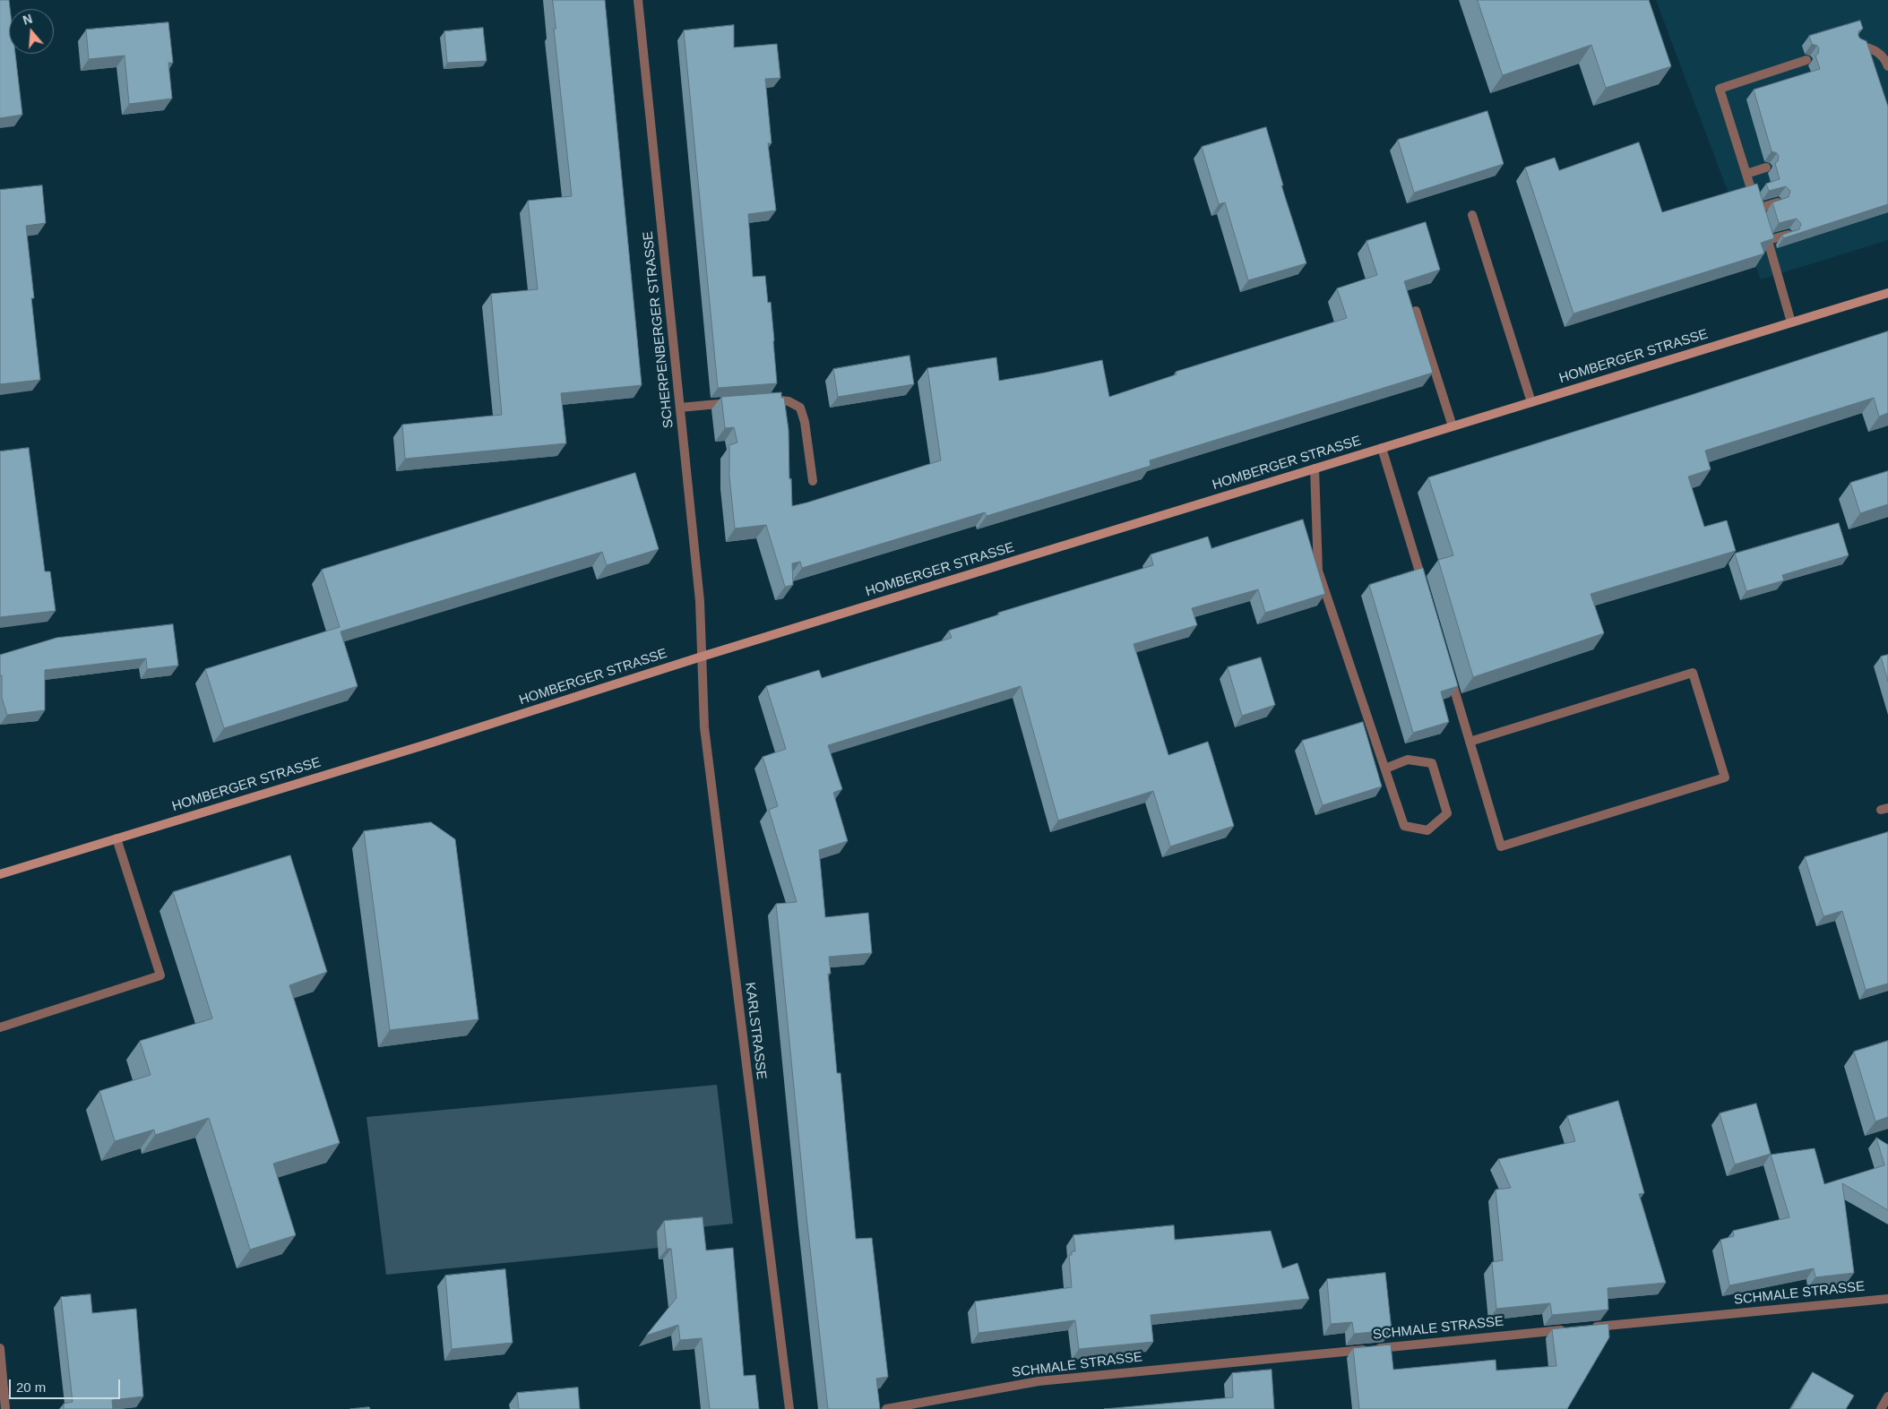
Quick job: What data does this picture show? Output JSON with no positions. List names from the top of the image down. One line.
{"streets":{"main road":["HOMBERGER STRASSE"],"street":["SCHERPENBERGER STRASSE","KARLSTRASSE","SCHMALE STRASSE"]},"crossings":[["SCHERPENBERGER STRASSE","HOMBERGER STRASSE"],["SCHERPENBERGER STRASSE","KARLSTRASSE"],["HOMBERGER STRASSE","KARLSTRASSE"]],"scale_bar":"20 m","north":"top"}
